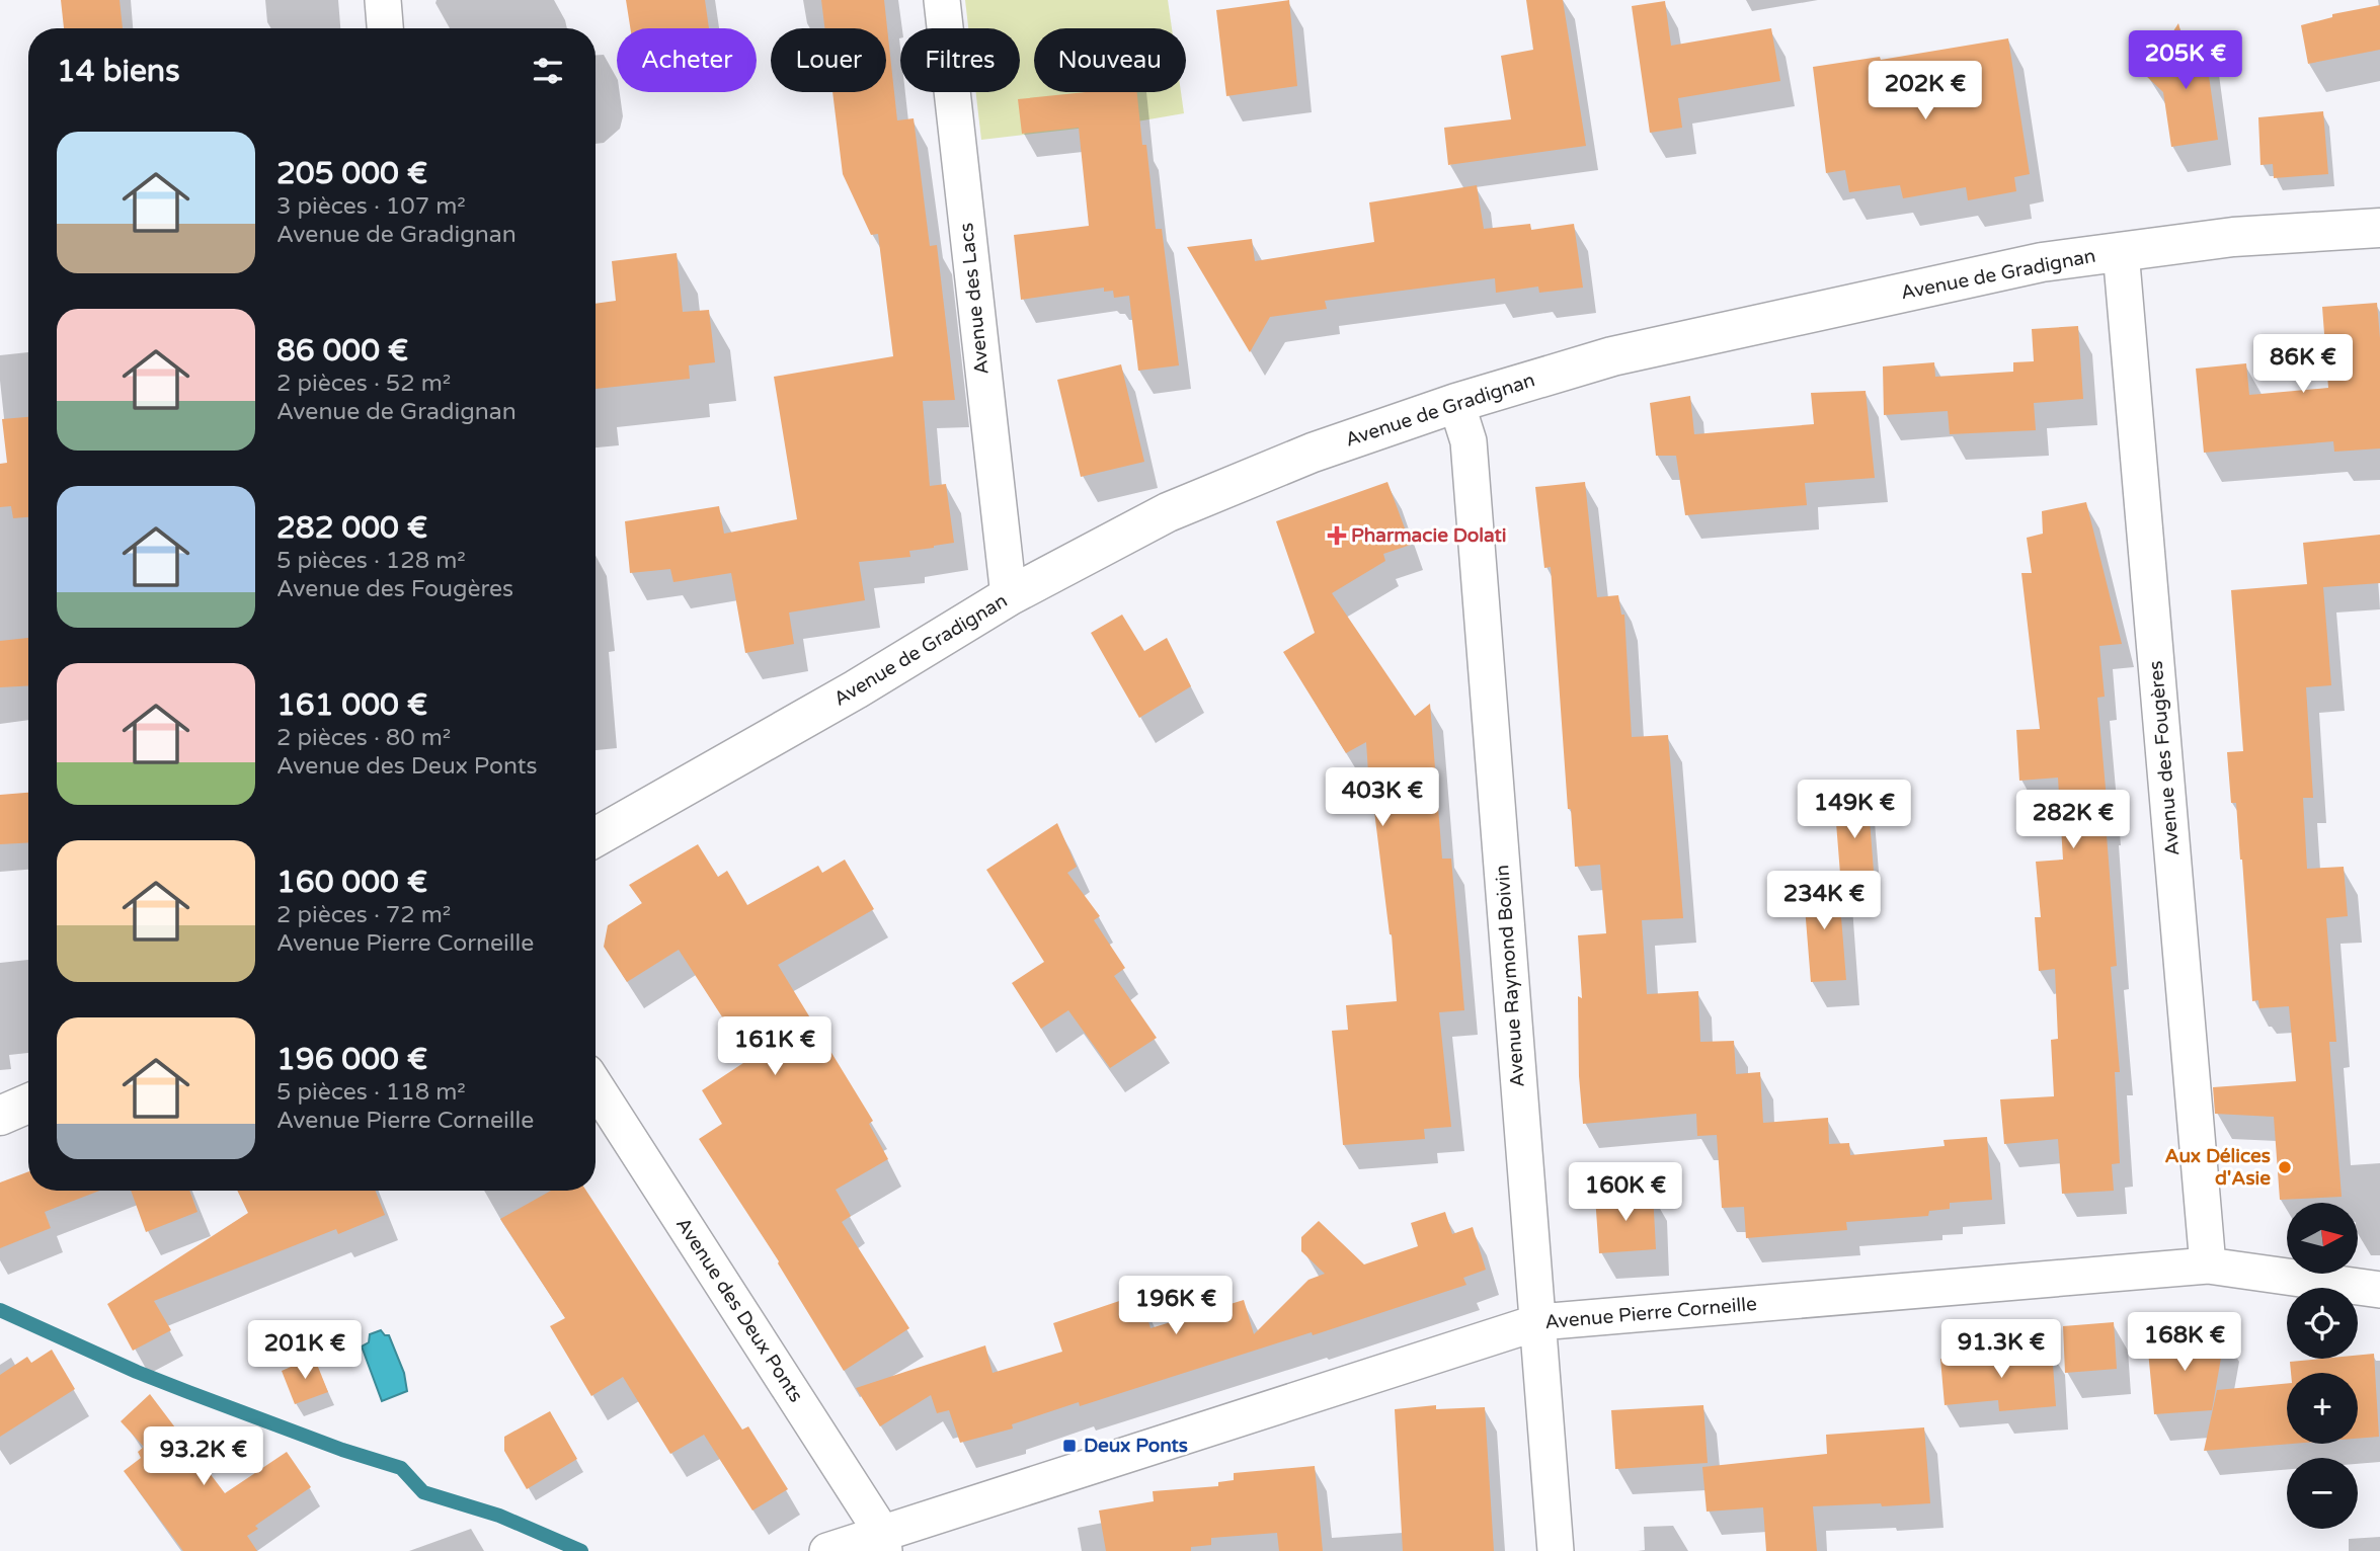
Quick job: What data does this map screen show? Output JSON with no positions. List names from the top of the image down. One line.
{"streets":{"main road":["Avenue de Gradignan"],"street":["Avenue des Lacs","Avenue des Fougères","Avenue Raymond Boivin","Avenue des Deux Ponts","Avenue Pierre Corneille"]},"crossings":[["Avenue de Gradignan","Avenue des Lacs"],["Avenue de Gradignan","Avenue des Fougères"],["Avenue de Gradignan","Avenue Raymond Boivin"],["Avenue des Fougères","Avenue Pierre Corneille"],["Avenue Raymond Boivin","Avenue Pierre Corneille"],["Avenue des Deux Ponts","Avenue Pierre Corneille"]],"places":{"health":["Pharmacie Dolati"],"other":["Aux Délices d'Asie"],"transit":["Deux Ponts"]},"north":"right","page":{"chip":["Acheter","Louer","Filtres","Nouveau"],"heading":"14 biens","price":["205K €","202K €","86K €","403K €","149K €","282K €","234K €","161K €","160K €","196K €","168K €","91.3K €","201K €","93.2K €"],"list":[{"name":"205 000 €","note":"3 pièces · 107 m² · Avenue de Gradignan"},{"name":"86 000 €","note":"2 pièces · 52 m² · Avenue de Gradignan"},{"name":"282 000 €","note":"5 pièces · 128 m² · Avenue des Fougères"},{"name":"161 000 €","note":"2 pièces · 80 m² · Avenue des Deux Ponts"},{"name":"160 000 €","note":"2 pièces · 72 m² · Avenue Pierre Corneille"},{"name":"196 000 €","note":"5 pièces · 118 m² · Avenue Pierre Corneille"}],"map_buttons":["+","−"]}}
